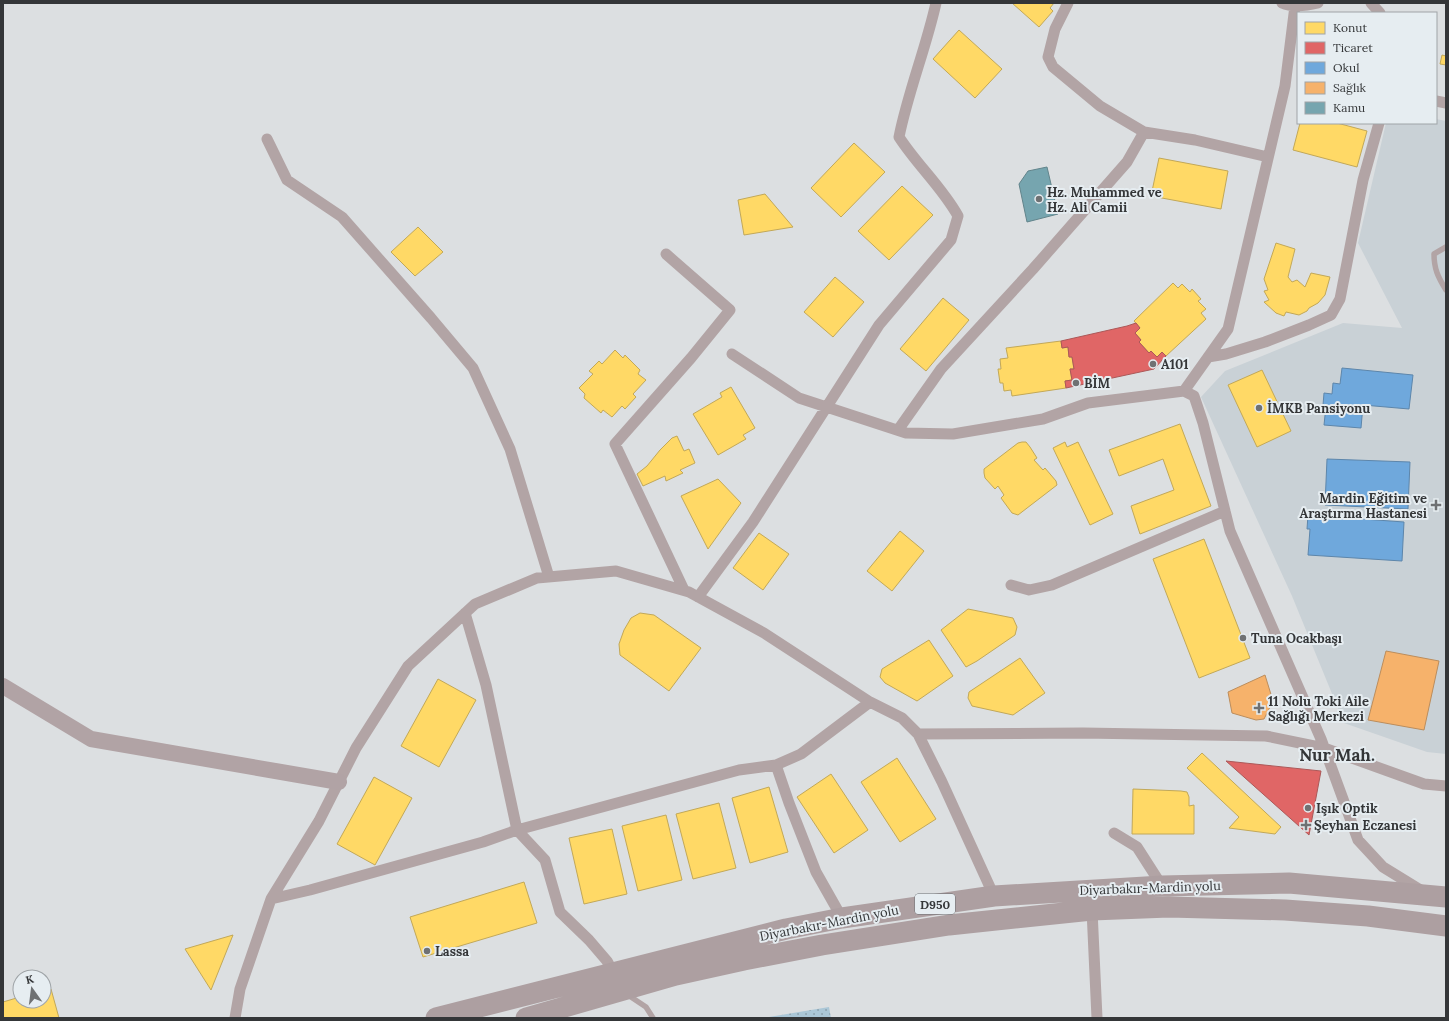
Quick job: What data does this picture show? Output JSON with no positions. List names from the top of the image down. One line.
{"streets":{"highway":["Diyarbakır-Mardin yolu","D950"]},"districts":["Nur Mah."],"places":{"other":["Hz. Muhammed ve Hz. Ali Camii","A101","BİM","İMKB Pansiyonu","Tuna Ocakbaşı","Işık Optik","Lassa"],"health":["Mardin Eğitim ve Araştırma Hastanesi","11 Nolu Toki Aile Sağlığı Merkezi","Şeyhan Eczanesi"]},"legend":["Konut","Ticaret","Okul","Sağlık","Kamu"],"north":"top"}
